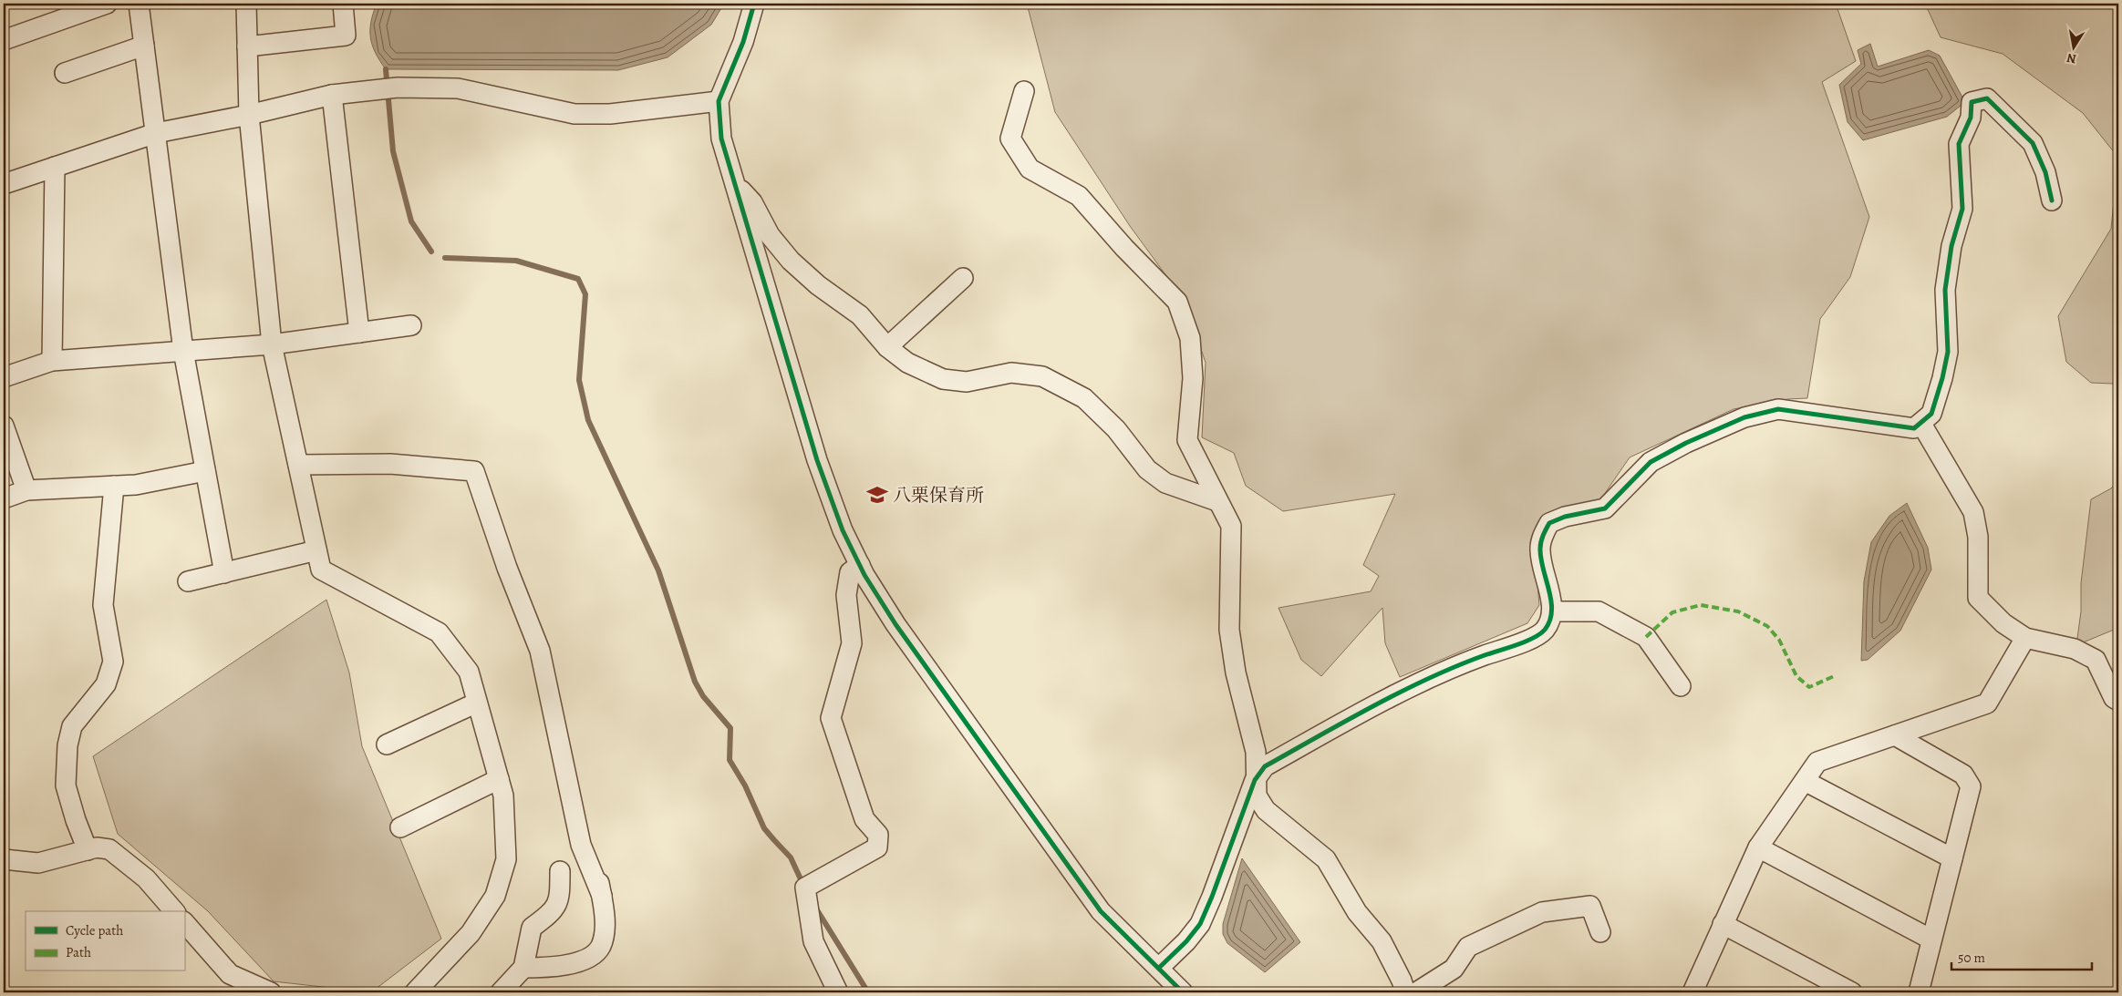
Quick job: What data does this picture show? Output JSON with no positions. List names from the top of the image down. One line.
{"places":{"school or university":["八栗保育所"]},"legend":["Cycle path","Path"],"scale_bar":"50 m","north":"bottom"}
